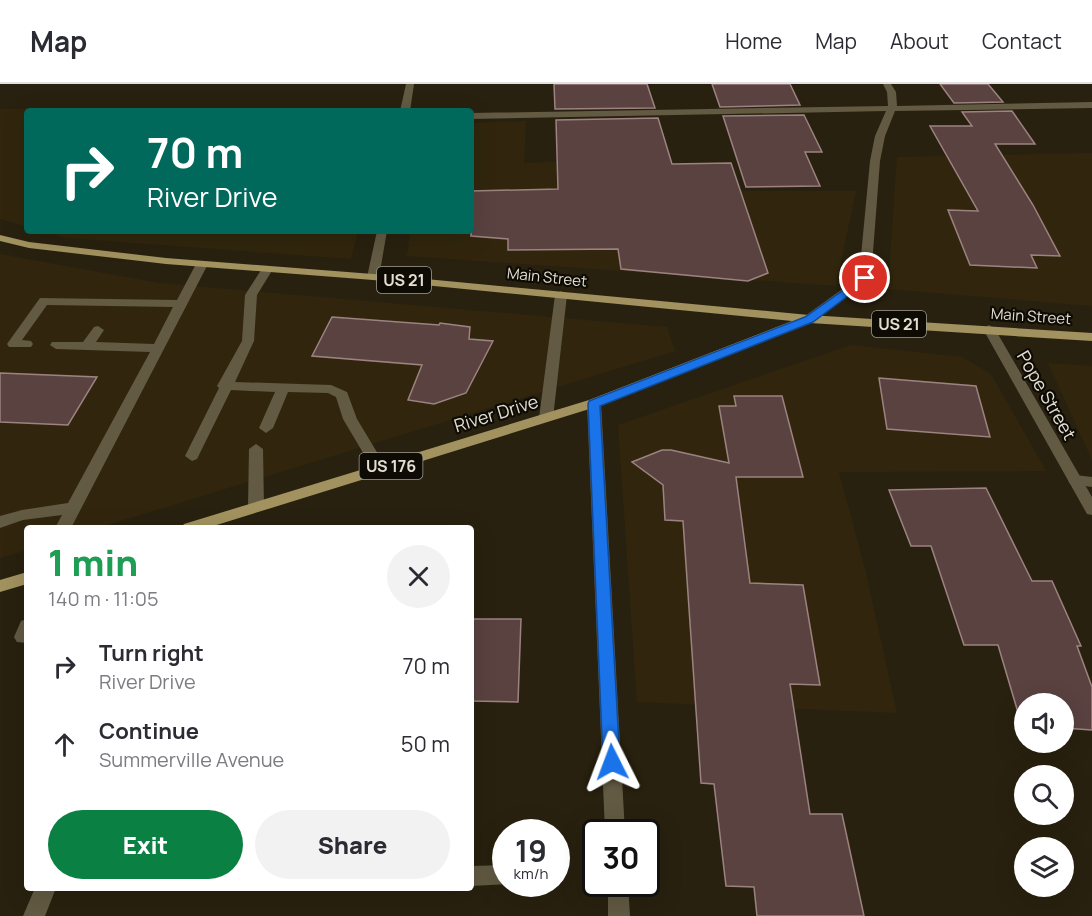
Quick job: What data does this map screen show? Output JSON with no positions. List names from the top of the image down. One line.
{"streets":{"main road":["Main Street","US 21","River Drive","US 176"],"street":["Pope Street"]},"crossings":[["Main Street","Pope Street"],["Main Street","River Drive"]],"page":{"header":"Map","nav":["Home","Map","About","Contact"],"turn":["70 m","River Drive"],"heading":["1 min","140 m · 11:05"],"list":[{"name":"Turn right","note":"River Drive","value":"70 m"},{"name":"Continue","note":"Summerville Avenue","value":"50 m"}],"buttons":["Exit","Share"],"speed":"19 km/h","limit":"30"}}
